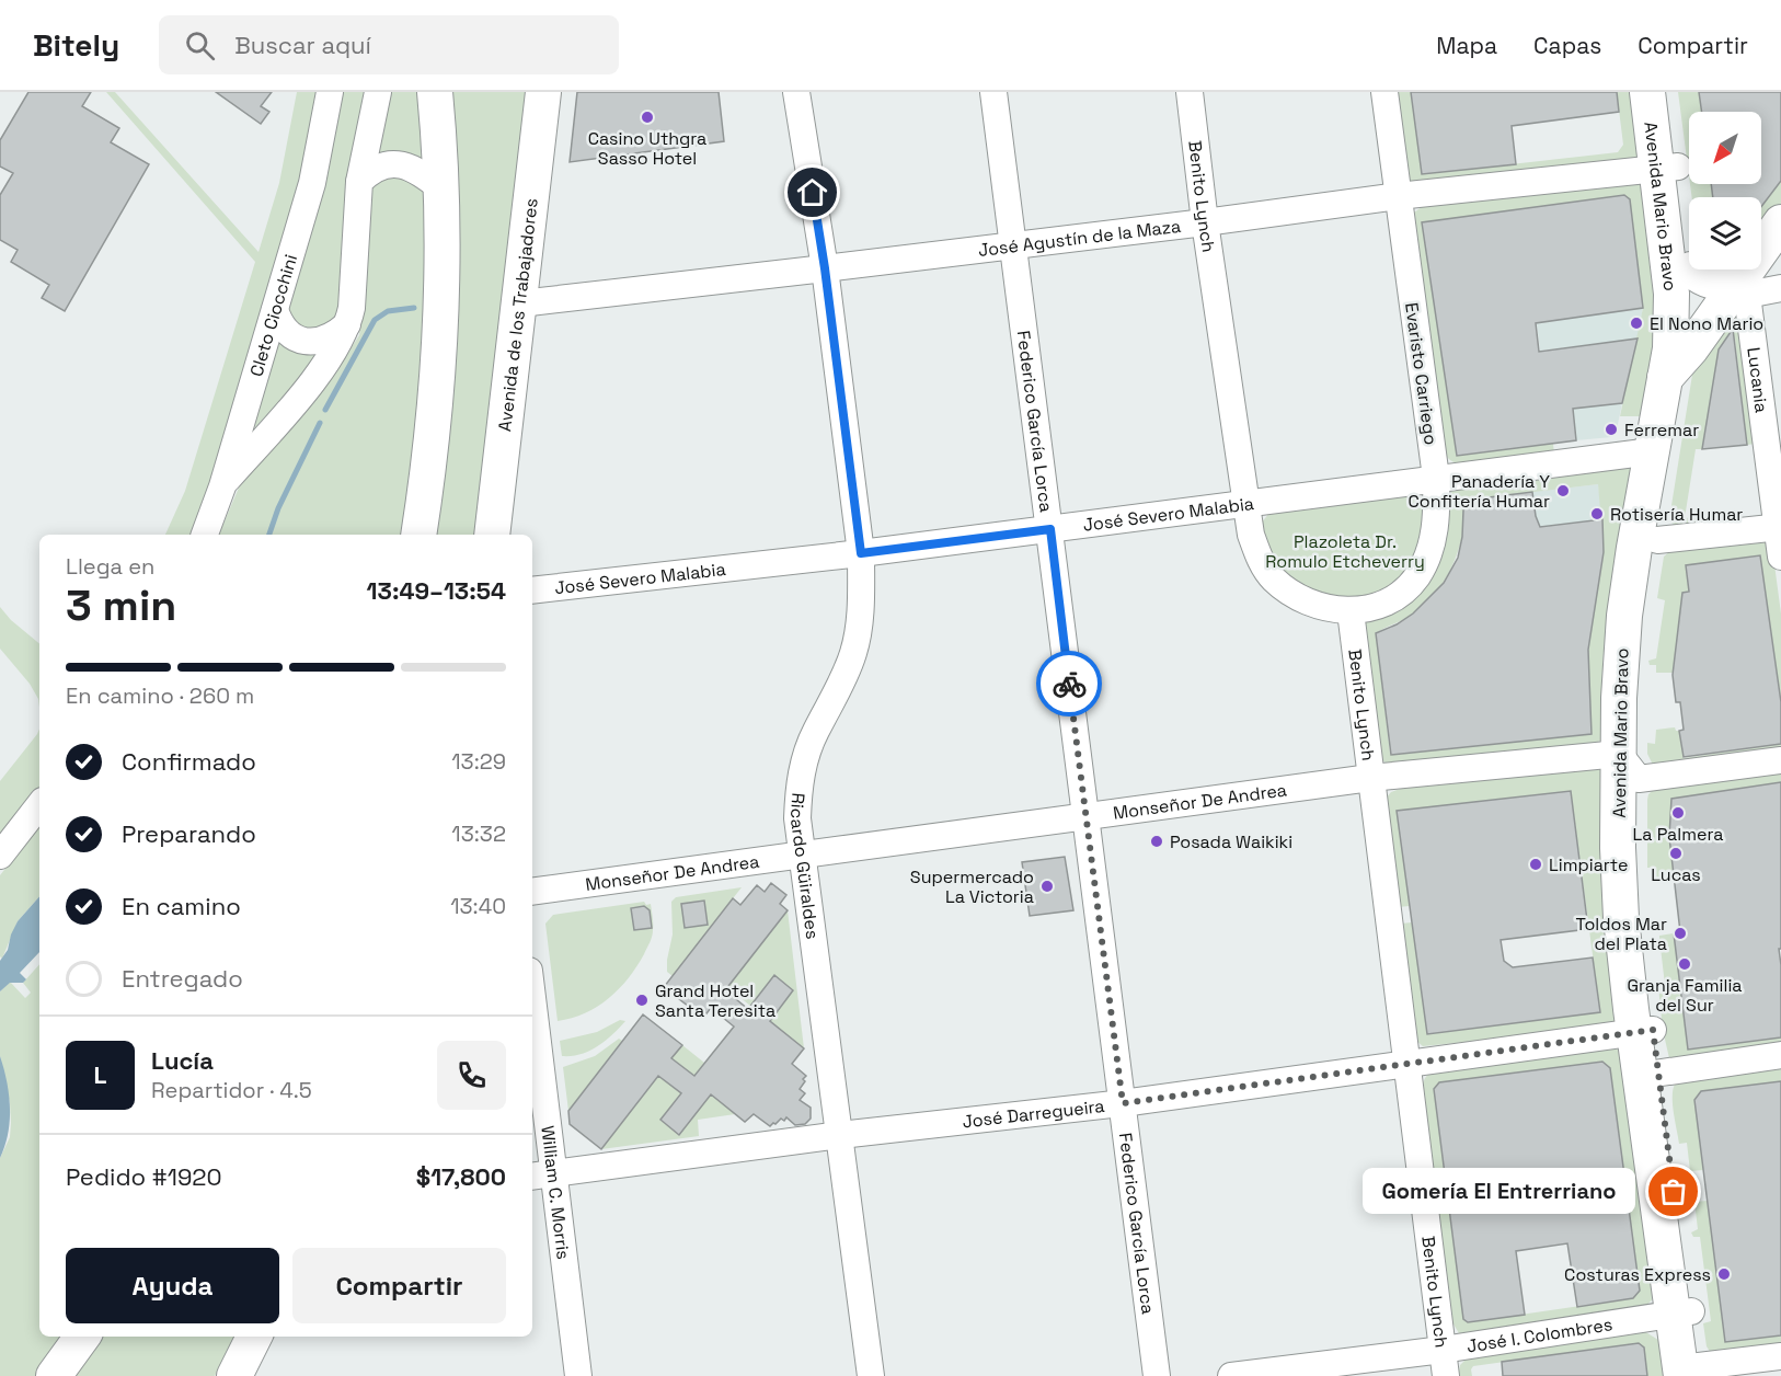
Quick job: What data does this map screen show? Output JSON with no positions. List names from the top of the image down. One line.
{"streets":{"main road":["Avenida Mario Bravo","Avenida de los Trabajadores"],"street":["Benito Lynch","José Agustín de la Maza","Cleto Ciocchini","Evaristo Carriego","Lucania","Federico García Lorca","José Severo Malabia","Monseñor De Andrea","Ricardo Güiraldes","José Darregueira","William C. Morris","José I. Colombres"]},"crossings":[["Benito Lynch","José Agustín de la Maza"],["Benito Lynch","Evaristo Carriego"],["Benito Lynch","José Severo Malabia"],["Benito Lynch","Monseñor De Andrea"],["Benito Lynch","José Darregueira"],["Benito Lynch","José I. Colombres"],["Avenida Mario Bravo","José Agustín de la Maza"],["Avenida Mario Bravo","José Severo Malabia"],["Avenida Mario Bravo","Monseñor De Andrea"],["Avenida Mario Bravo","José Darregueira"],["Avenida Mario Bravo","José I. Colombres"],["José Agustín de la Maza","Avenida de los Trabajadores"],["José Agustín de la Maza","Evaristo Carriego"],["José Agustín de la Maza","Federico García Lorca"],["José Agustín de la Maza","Ricardo Güiraldes"],["Evaristo Carriego","José Severo Malabia"],["Federico García Lorca","José Severo Malabia"],["Federico García Lorca","Monseñor De Andrea"],["Federico García Lorca","José Darregueira"],["José Severo Malabia","Ricardo Güiraldes"],["Monseñor De Andrea","Ricardo Güiraldes"],["Ricardo Güiraldes","José Darregueira"],["José Darregueira","William C. Morris"]],"parks":["Plazoleta Dr. Romulo Etcheverry"],"places":["Casino Uthgra Sasso Hotel","El Nono Mario","Ferremar","Panadería Y Confitería Humar","Rotisería Humar","La Palmera","Posada Waikiki","Lucas","Limpiarte","Supermercado La Victoria","Toldos Mar del Plata","Granja Familia del Sur","Grand Hotel Santa Teresita","Gomería El Entrerriano","Costuras Express"],"north":"bottom left","page":{"header":"Bitely","search":"Buscar aquí","nav":["Mapa","Capas","Compartir"],"heading":["3 min","Llega en","13:49–13:54"],"panel":["Lucía","Repartidor · 4.5","Pedido #1920","$17,800"],"bar":"En camino · 260 m","list":[["Confirmado","13:29"],["Preparando","13:32"],["En camino","13:40"],"Entregado"],"round":"L","bubble":"Gomería El Entrerriano","buttons":["Ayuda","Compartir"]}}
